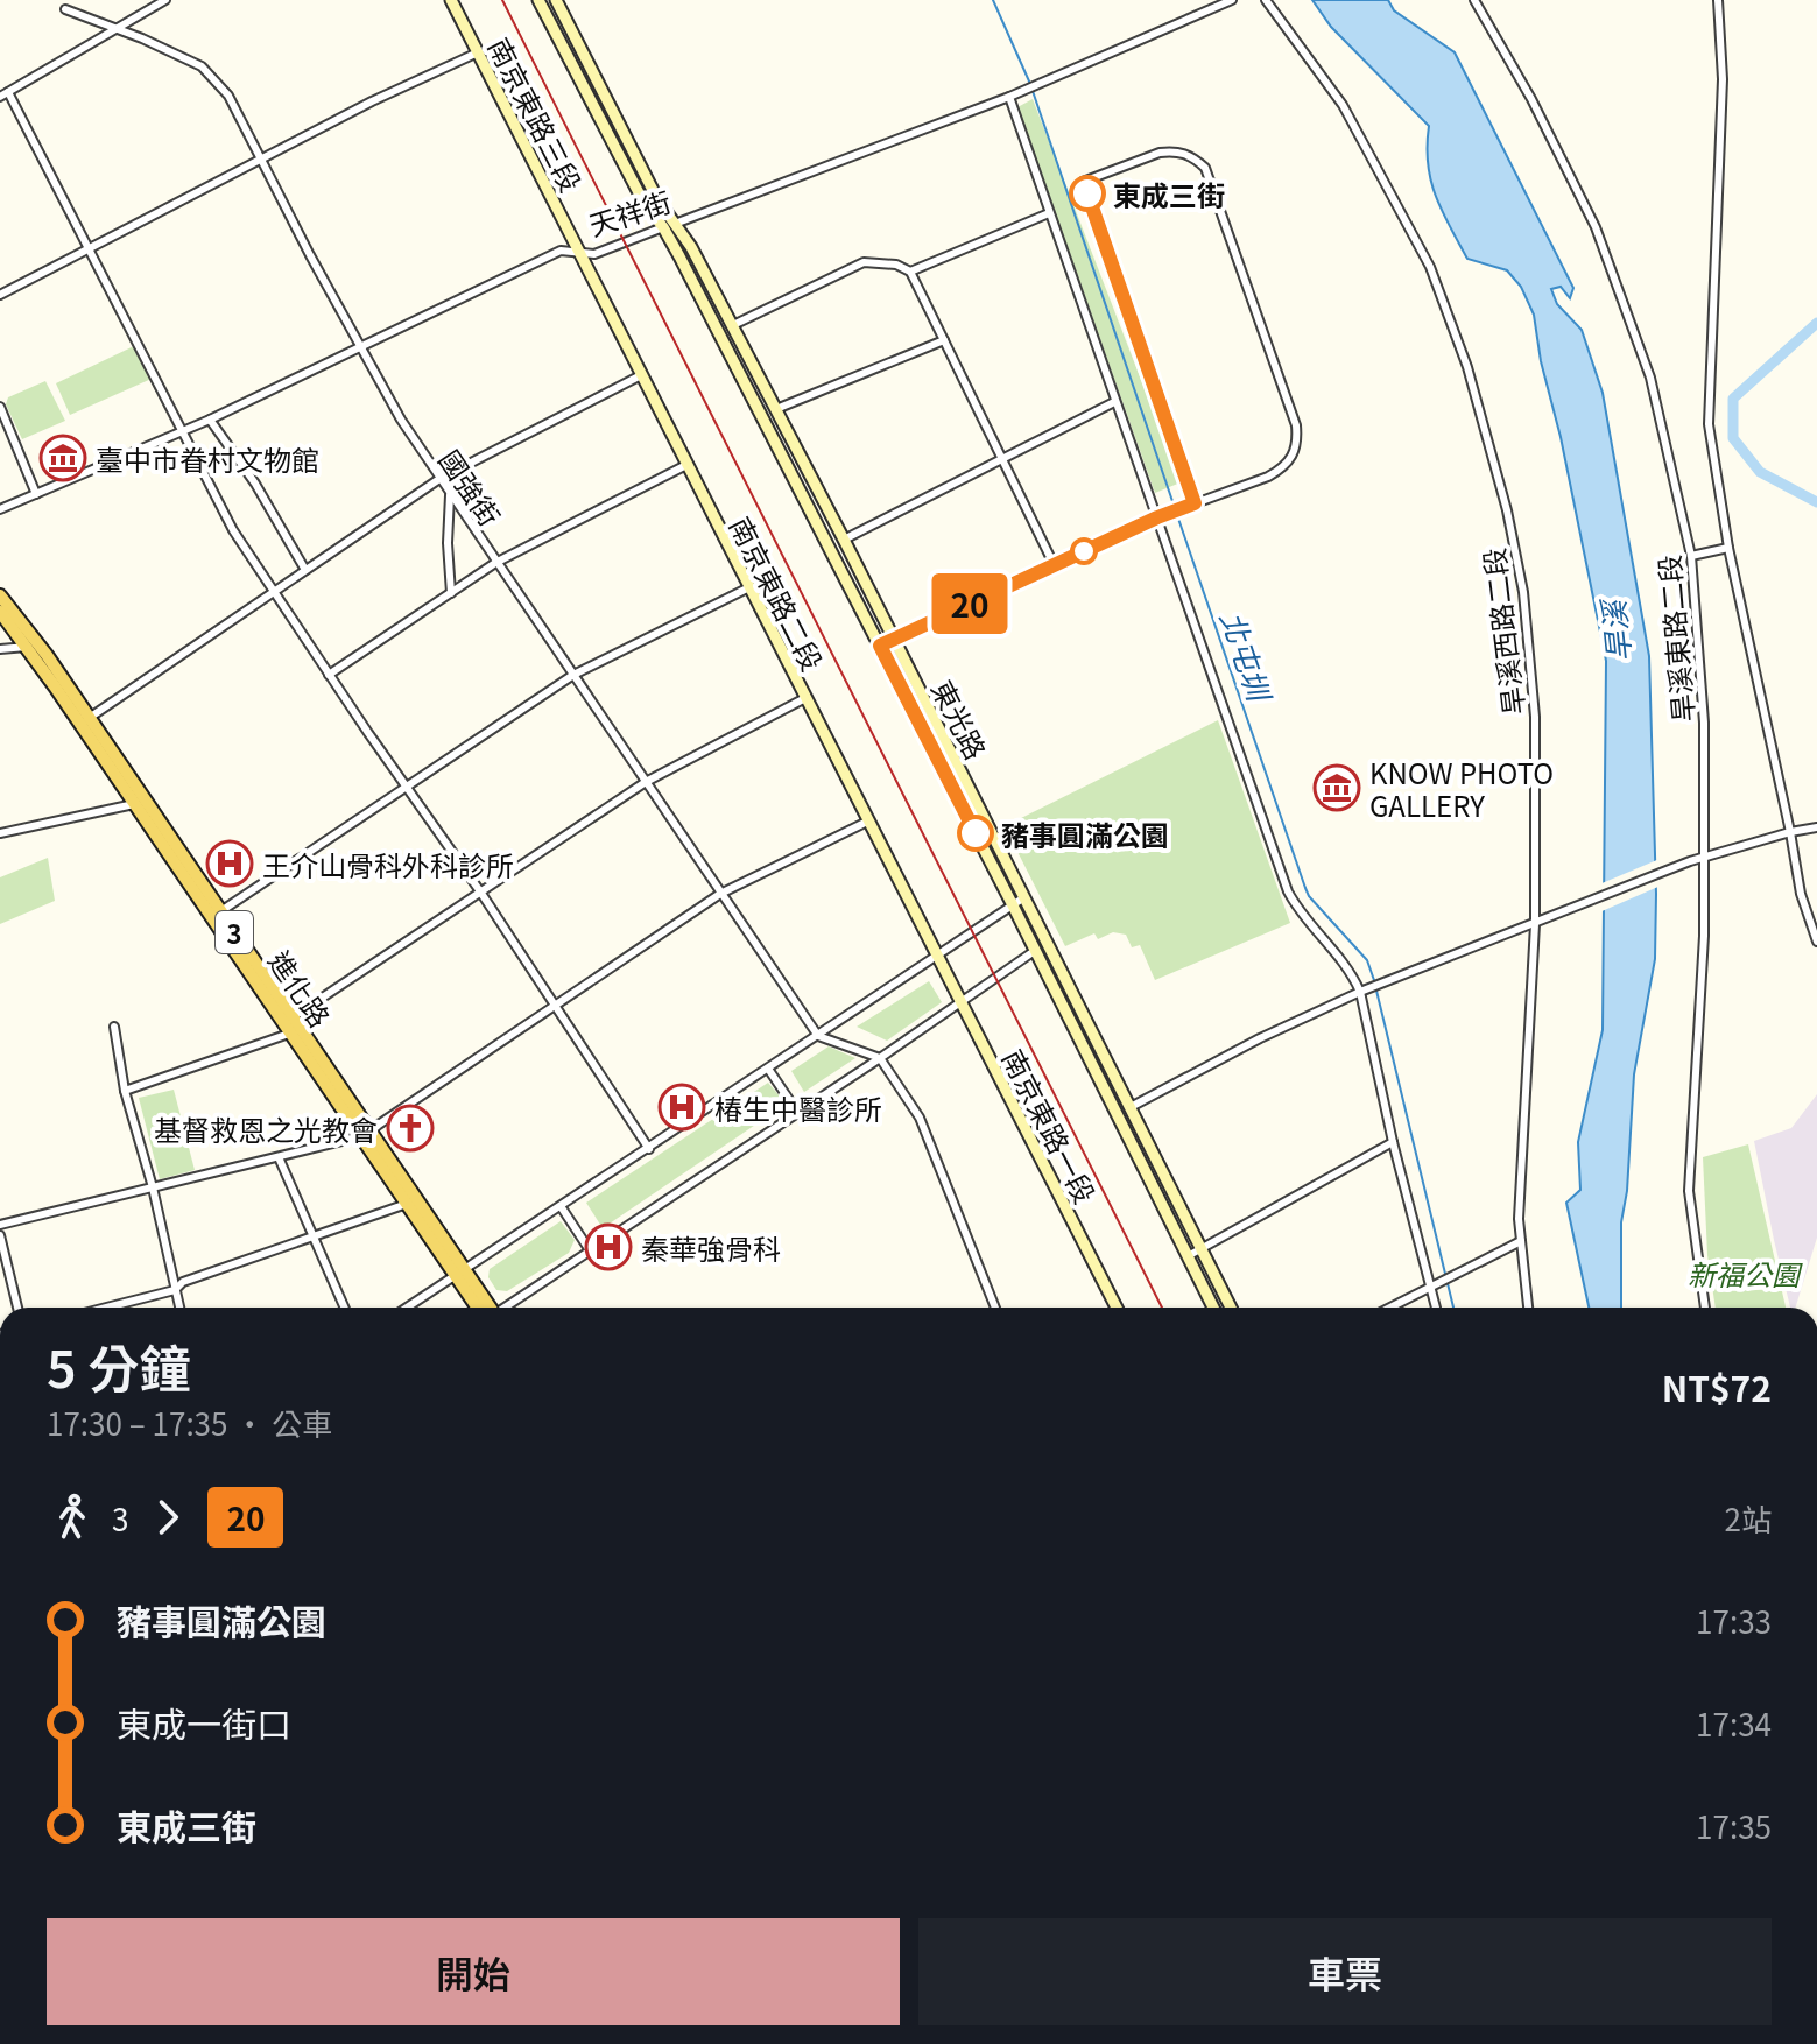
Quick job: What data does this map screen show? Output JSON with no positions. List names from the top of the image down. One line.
{"streets":{"main road":["3","進化路"],"street":["南京東路三段","天祥街","國強街","南京東路二段","旱溪西路二段","旱溪東路二段","東光路","南京東路一段"]},"crossings":[["南京東路三段","天祥街"],["南京東路三段","南京東路二段"],["天祥街","國強街"],["天祥街","南京東路二段"],["天祥街","東光路"],["南京東路二段","南京東路一段"]],"water":["旱溪","北屯圳"],"parks":["新福公園"],"places":{"other":["東成三街","豬事圓滿公園"],"museum":["臺中市眷村文物館","KNOW PHOTO GALLERY"],"hospital":["王介山骨科外科診所","椿生中醫診所","秦華強骨科"],"church":["基督救恩之光教會"]},"lines":["bus line 20"],"page":{"on_map":"20","heading":["5 分鐘","17:30 – 17:35 · 公車","NT$72"],"legs":["3","20","2站"],"list":[{"name":"豬事圓滿公園","value":"17:33"},{"name":"東成一街口","value":"17:34"},{"name":"東成三街","value":"17:35"}],"buttons":["開始","車票"]}}
